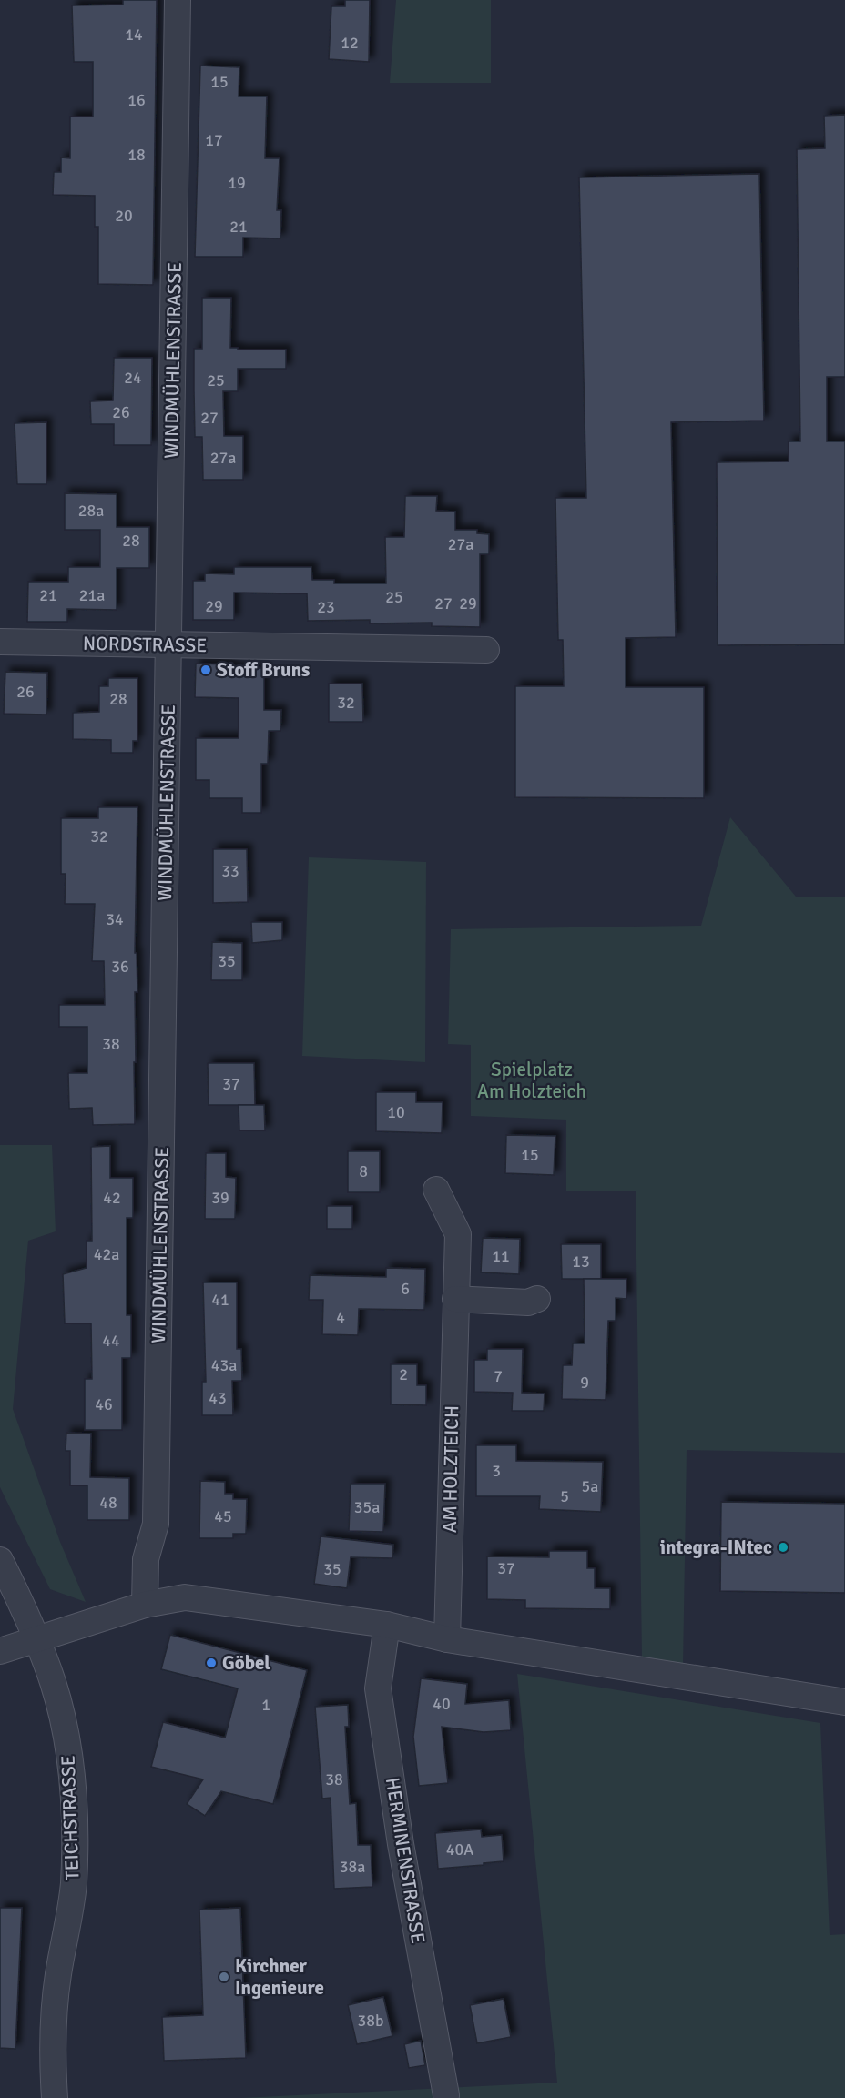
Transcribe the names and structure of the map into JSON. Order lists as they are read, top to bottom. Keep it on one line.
{"streets":{"street":["WINDMÜHLENSTRASSE","NORDSTRASSE","AM HOLZTEICH","TEICHSTRASSE","HERMINENSTRASSE"]},"crossings":[["WINDMÜHLENSTRASSE","NORDSTRASSE"]],"parks":["Spielplatz Am Holzteich"],"places":["Stoff Bruns","integra-INtec","Göbel","Kirchner Ingenieure"],"house_numbers":["14","12","15","16","17","18","19","20","21","24","25","26","27","27a","28a","28","27a","21","21a","25","27","29","29","23","26","28","32","32","33","34","35","36","38","37","10","15","8","42","39","42a","11","13","6","41","4","44","43a","2","7","9","43","46","3","5a","5","48","35a","45","37","35","40","1","38","40A","38a","38b"]}
